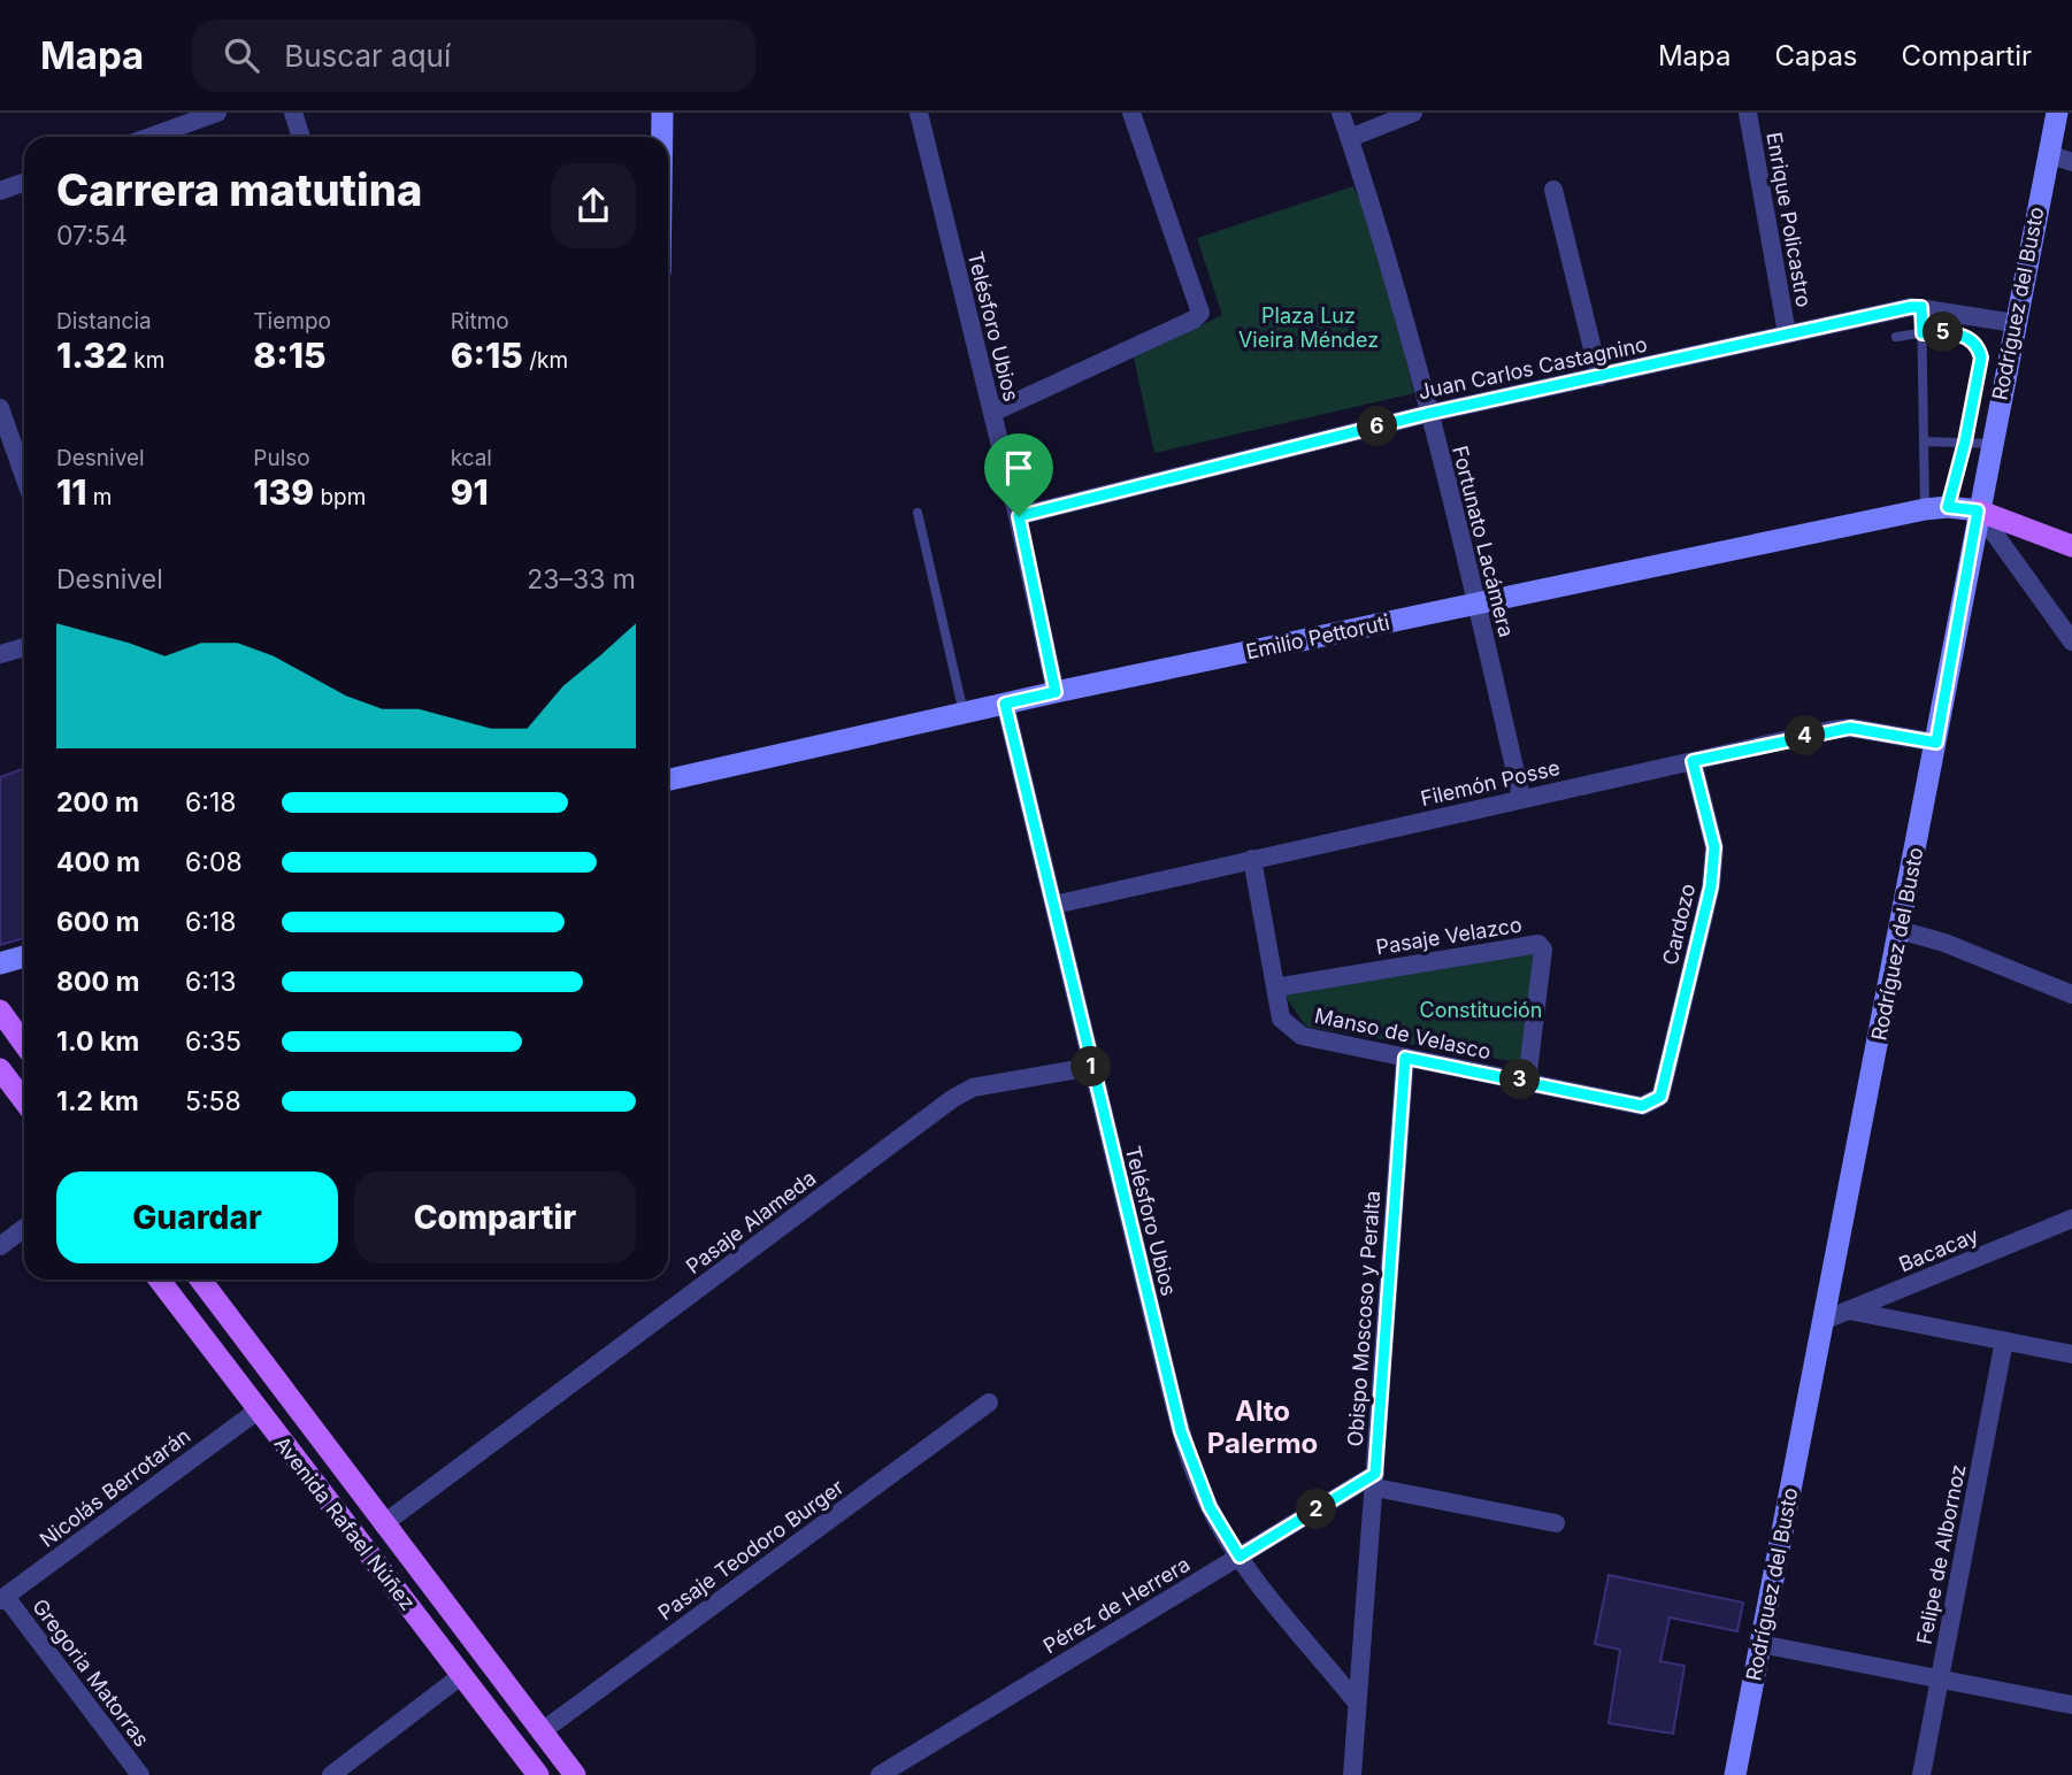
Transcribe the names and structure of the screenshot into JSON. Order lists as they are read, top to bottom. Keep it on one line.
{"streets":{"main road":["Rodríguez del Busto","Emilio Pettoruti","Avenida Rafael Núñez"],"street":["Enrique Policastro","Telésforo Ubios","Juan Carlos Castagnino","Fortunato Lacámera","Filemón Posse","Cardozo","Pasaje Velazco","Manso de Velasco","Pasaje Alameda","Bacacay","Obispo Moscoso y Peralta","Nicolás Berrotarán","Pasaje Teodoro Burger","Felipe de Albornoz","Pérez de Herrera","Gregoria Matorras"]},"crossings":[["Enrique Policastro","Juan Carlos Castagnino"],["Rodríguez del Busto","Juan Carlos Castagnino"],["Rodríguez del Busto","Emilio Pettoruti"],["Rodríguez del Busto","Filemón Posse"],["Rodríguez del Busto","Bacacay"],["Telésforo Ubios","Juan Carlos Castagnino"],["Telésforo Ubios","Emilio Pettoruti"],["Telésforo Ubios","Filemón Posse"],["Telésforo Ubios","Pasaje Alameda"],["Telésforo Ubios","Obispo Moscoso y Peralta"],["Telésforo Ubios","Pérez de Herrera"],["Juan Carlos Castagnino","Fortunato Lacámera"],["Fortunato Lacámera","Emilio Pettoruti"],["Fortunato Lacámera","Filemón Posse"],["Filemón Posse","Cardozo"],["Cardozo","Manso de Velasco"],["Pasaje Velazco","Manso de Velasco"],["Manso de Velasco","Obispo Moscoso y Peralta"],["Pasaje Alameda","Avenida Rafael Núñez"],["Obispo Moscoso y Peralta","Pérez de Herrera"],["Nicolás Berrotarán","Avenida Rafael Núñez"],["Nicolás Berrotarán","Gregoria Matorras"],["Avenida Rafael Núñez","Pasaje Teodoro Burger"]],"districts":["Alto Palermo"],"parks":["Plaza Luz Vieira Méndez","Constitución"],"page":{"header":"Mapa","search":"Buscar aquí","nav":["Mapa","Capas","Compartir"],"heading":["Carrera matutina","07:54"],"stats":[["Distancia","1.32 km"],["Tiempo","8:15"],["Ritmo","6:15 /km"],["Desnivel","11 m"],["Pulso","139 bpm"],["kcal","91"]],"pins":["5","6","4","1","3","2"],"chart":["Desnivel","23–33 m"],"list":[{"name":"200 m","note":"6:18"},{"name":"400 m","note":"6:08"},{"name":"600 m","note":"6:18"},{"name":"800 m","note":"6:13"},{"name":"1.0 km","note":"6:35"},{"name":"1.2 km","note":"5:58"}],"buttons":["Guardar","Compartir"]}}
